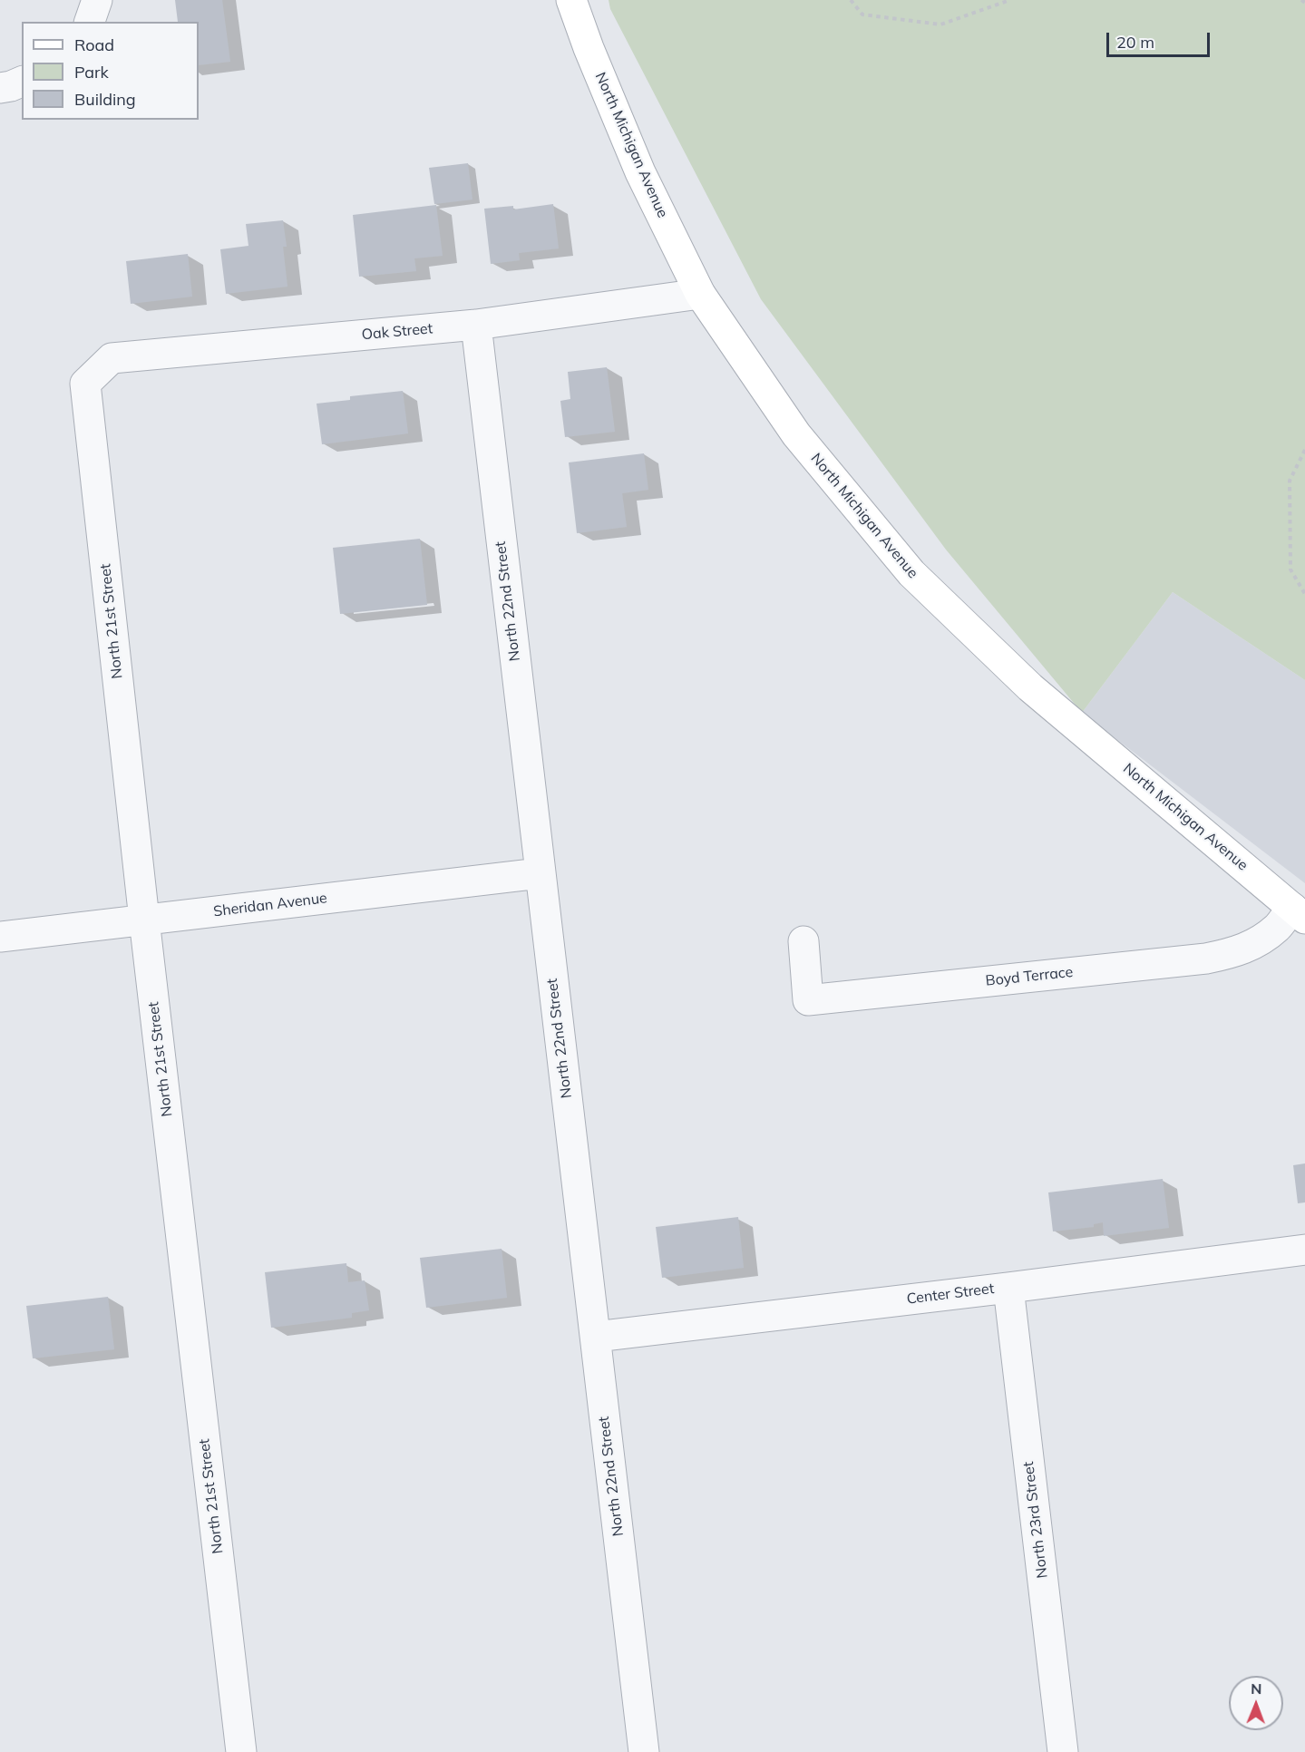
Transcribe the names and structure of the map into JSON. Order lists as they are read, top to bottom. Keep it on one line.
{"streets":{"street":["North Michigan Avenue","Oak Street","North 22nd Street","North 21st Street","Sheridan Avenue","Boyd Terrace","Center Street","North 23rd Street"]},"crossings":[["North Michigan Avenue","Oak Street"],["North Michigan Avenue","Boyd Terrace"],["Oak Street","North 22nd Street"],["Oak Street","North 21st Street"],["North 22nd Street","Sheridan Avenue"],["North 22nd Street","Center Street"],["North 21st Street","Sheridan Avenue"],["Center Street","North 23rd Street"]],"legend":["Road","Park","Building"],"scale_bar":"20 m","north":"top"}
